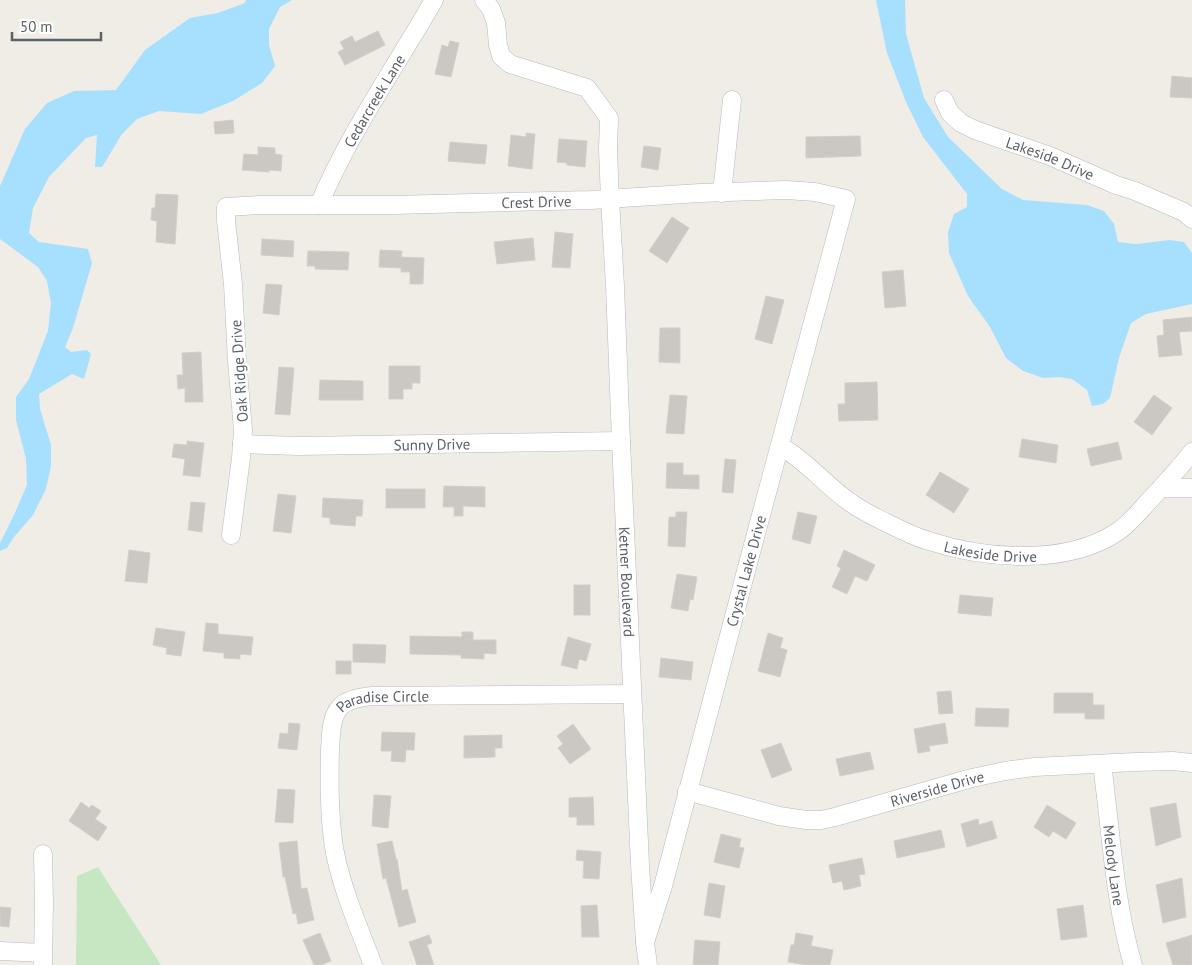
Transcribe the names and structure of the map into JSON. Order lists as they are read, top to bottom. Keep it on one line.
{"streets":{"street":["Cedarcreek Lane","Lakeside Drive","Crest Drive","Oak Ridge Drive","Sunny Drive","Crystal Lake Drive","Ketner Boulevard","Paradise Circle","Riverside Drive","Melody Lane"]},"crossings":[["Cedarcreek Lane","Crest Drive"],["Lakeside Drive","Crystal Lake Drive"],["Crest Drive","Oak Ridge Drive"],["Crest Drive","Crystal Lake Drive"],["Crest Drive","Ketner Boulevard"],["Oak Ridge Drive","Sunny Drive"],["Sunny Drive","Ketner Boulevard"],["Crystal Lake Drive","Ketner Boulevard"],["Crystal Lake Drive","Riverside Drive"],["Ketner Boulevard","Paradise Circle"],["Riverside Drive","Melody Lane"]],"scale_bar":"50 m"}
